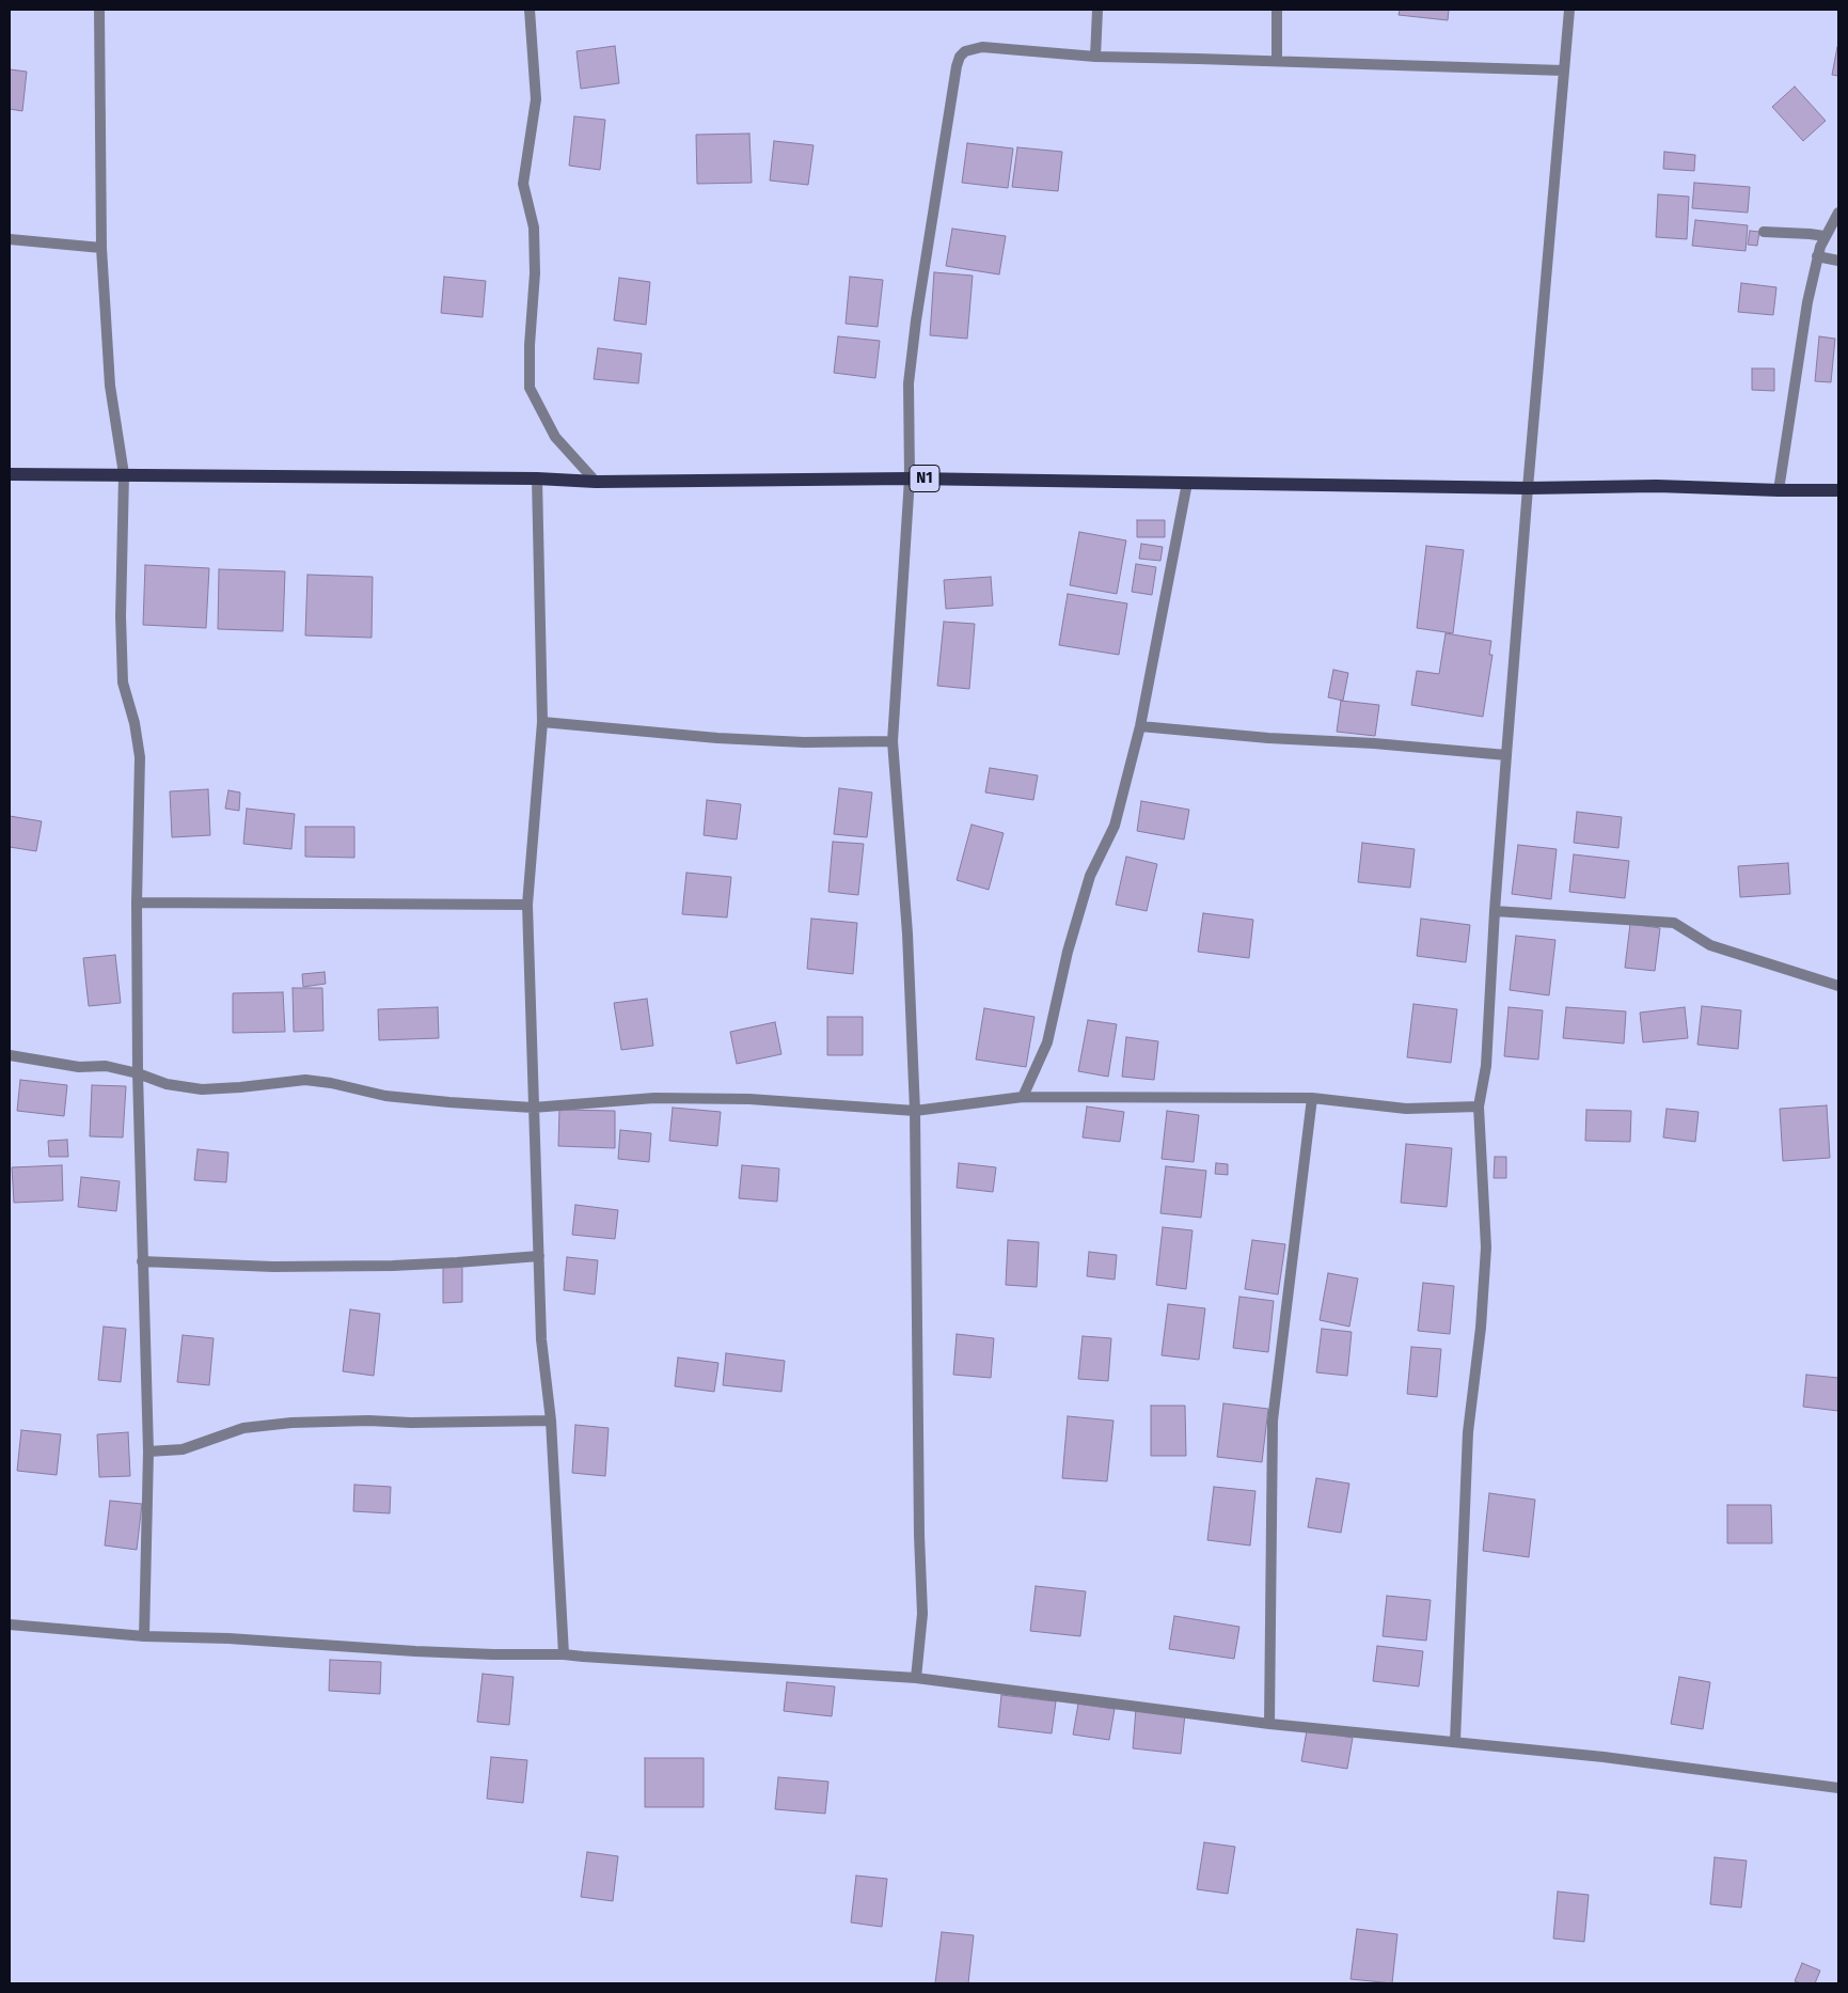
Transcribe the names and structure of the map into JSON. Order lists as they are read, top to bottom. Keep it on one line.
{"streets":{"main road":["N1"]}}
